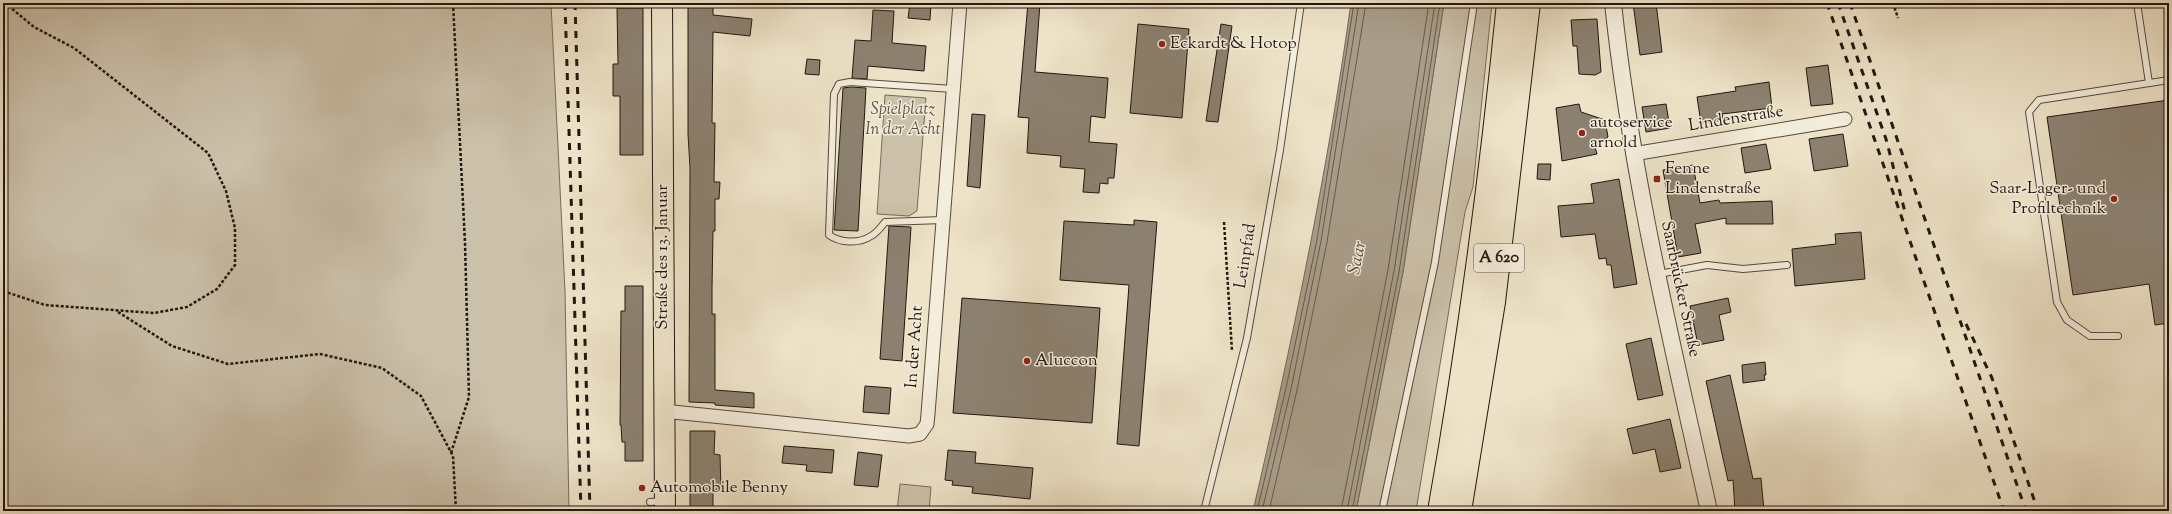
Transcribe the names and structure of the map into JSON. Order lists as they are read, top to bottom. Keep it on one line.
{"streets":{"highway":["A 620"],"main road":["Straße des 13. Januar"],"street":["Lindenstraße","Saarbrücker Straße","In der Acht"],"lane":["Leinpfad"]},"crossings":[["Lindenstraße","Saarbrücker Straße"],["Straße des 13. Januar","In der Acht"]],"water":["Saar"],"parks":["Spielplatz In der Acht"],"places":{"other":["Eckardt & Hotop","autoservice arnold","Saar-Lager- und Profiltechnik","Aluccon","Automobile Benny"],"transit":["Fenne Lindenstraße"]}}
